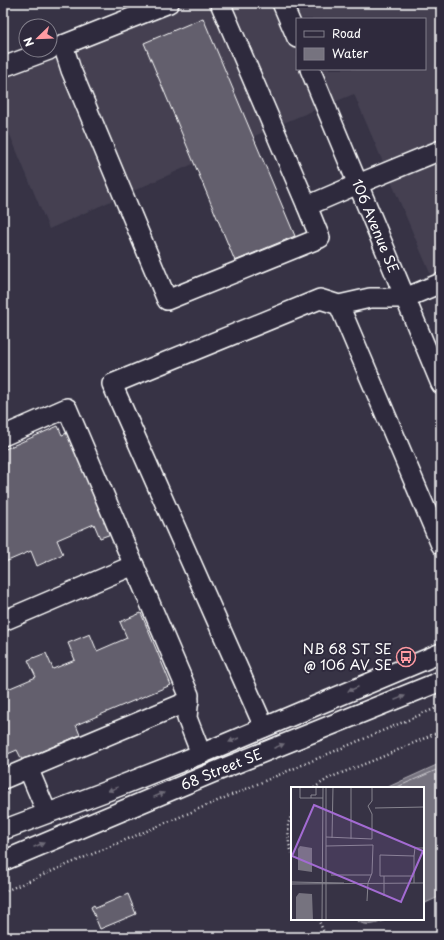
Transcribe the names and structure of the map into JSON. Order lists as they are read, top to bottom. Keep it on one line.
{"streets":{"street":["106 Avenue SE","68 Street SE"]},"places":{"bus stop":["NB 68 ST SE @ 106 AV SE"]},"legend":["Road","Water"],"north":"bottom left"}
